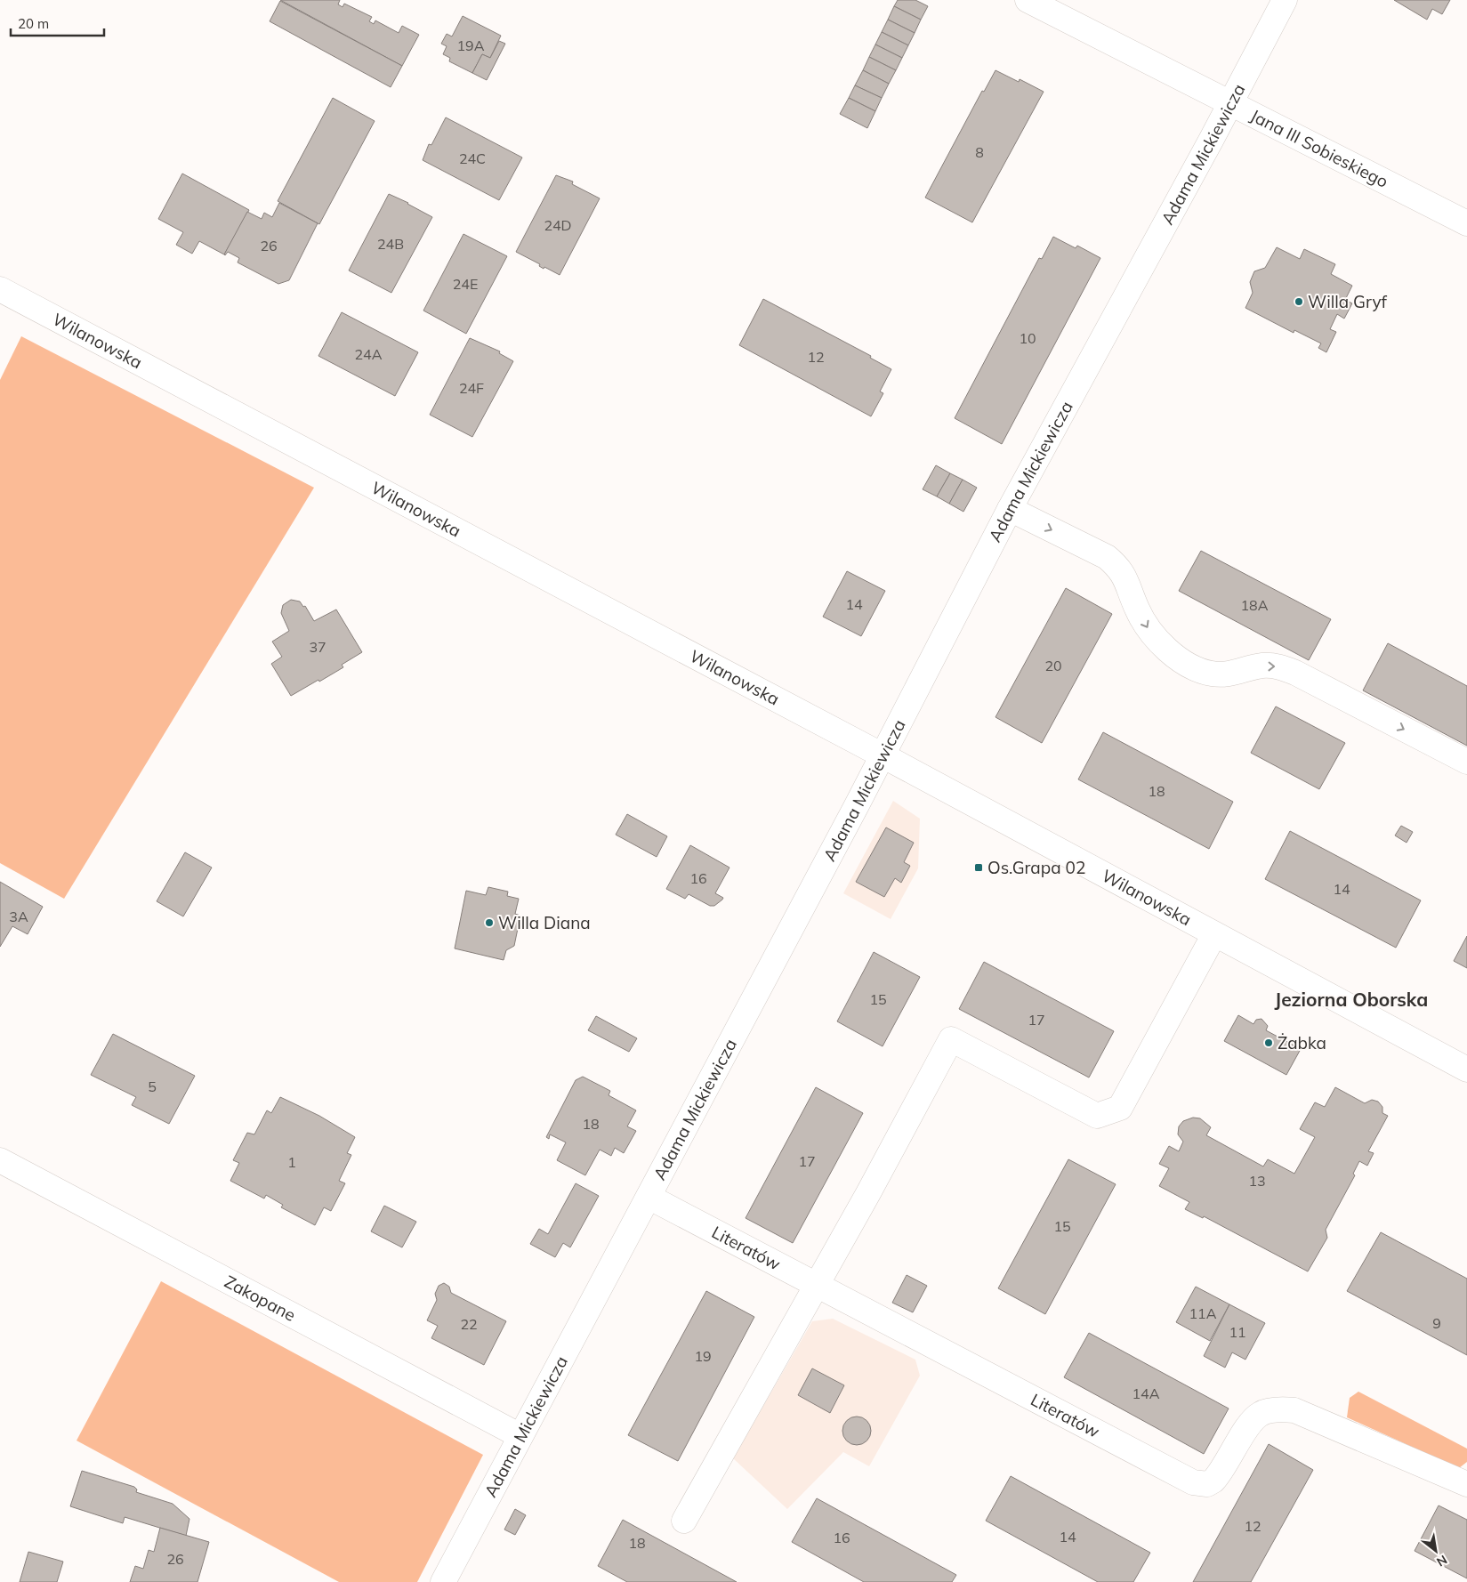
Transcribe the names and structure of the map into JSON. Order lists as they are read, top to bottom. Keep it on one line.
{"streets":{"street":["Jana III Sobieskiego","Adama Mickiewicza","Wilanowska","Literatów","Zakopane"]},"crossings":[["Jana III Sobieskiego","Adama Mickiewicza"],["Adama Mickiewicza","Wilanowska"],["Adama Mickiewicza","Literatów"],["Adama Mickiewicza","Zakopane"]],"districts":["Jeziorna Oborska"],"places":{"other":["Willa Gryf","Willa Diana","Żabka"],"transit":["Os.Grapa 02"]},"house_numbers":["19A","8","24C","24D","24B","26","24E","10","24A","12","24F","14","18A","37","20","18","16","14","3A","15","17","5","18","17","1","13","15","11A","9","22","11","19","14A","12","14","16","18","26"],"scale_bar":"20 m","north":"bottom right"}
